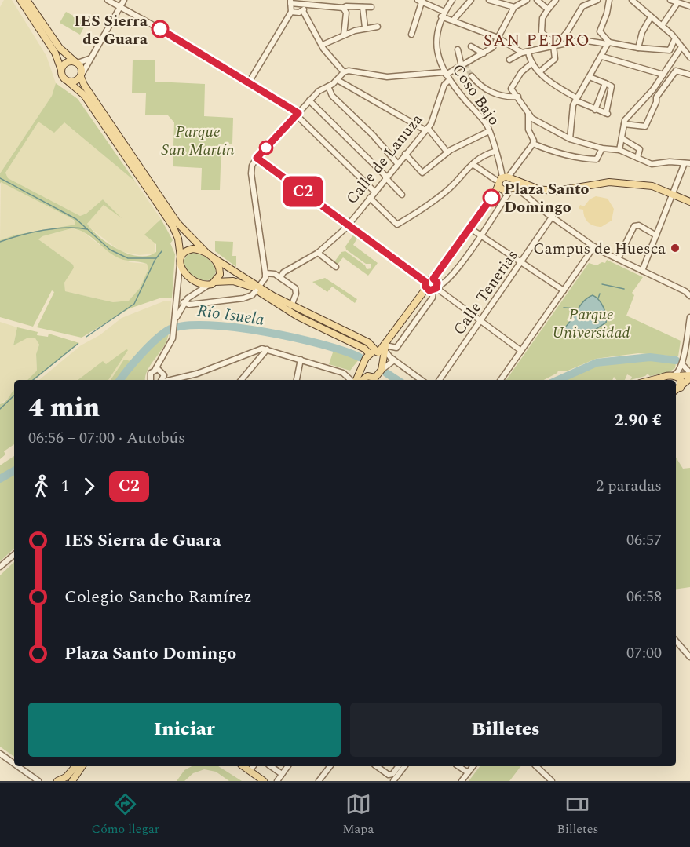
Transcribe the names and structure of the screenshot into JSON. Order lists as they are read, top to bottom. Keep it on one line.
{"streets":{"street":["Coso Bajo","Calle de Lanuza","Calle Tenerias"]},"crossings":[["Coso Bajo","Calle de Lanuza"]],"districts":["SAN PEDRO"],"water":["Río Isuela"],"parks":["Parque San Martín","Parque Universidad"],"places":["IES Sierra de Guara","Plaza Santo Domingo","Campus de Huesca"],"lines":["bus line C2"],"page":{"on_map":"C2","heading":["4 min","06:56 – 07:00 · Autobús","2.90 €"],"legs":["1","C2","2 paradas"],"list":[{"name":"IES Sierra de Guara","value":"06:57"},{"name":"Colegio Sancho Ramírez","value":"06:58"},{"name":"Plaza Santo Domingo","value":"07:00"}],"buttons":["Iniciar","Billetes"],"tabs":["Cómo llegar","Mapa","Billetes"]}}
